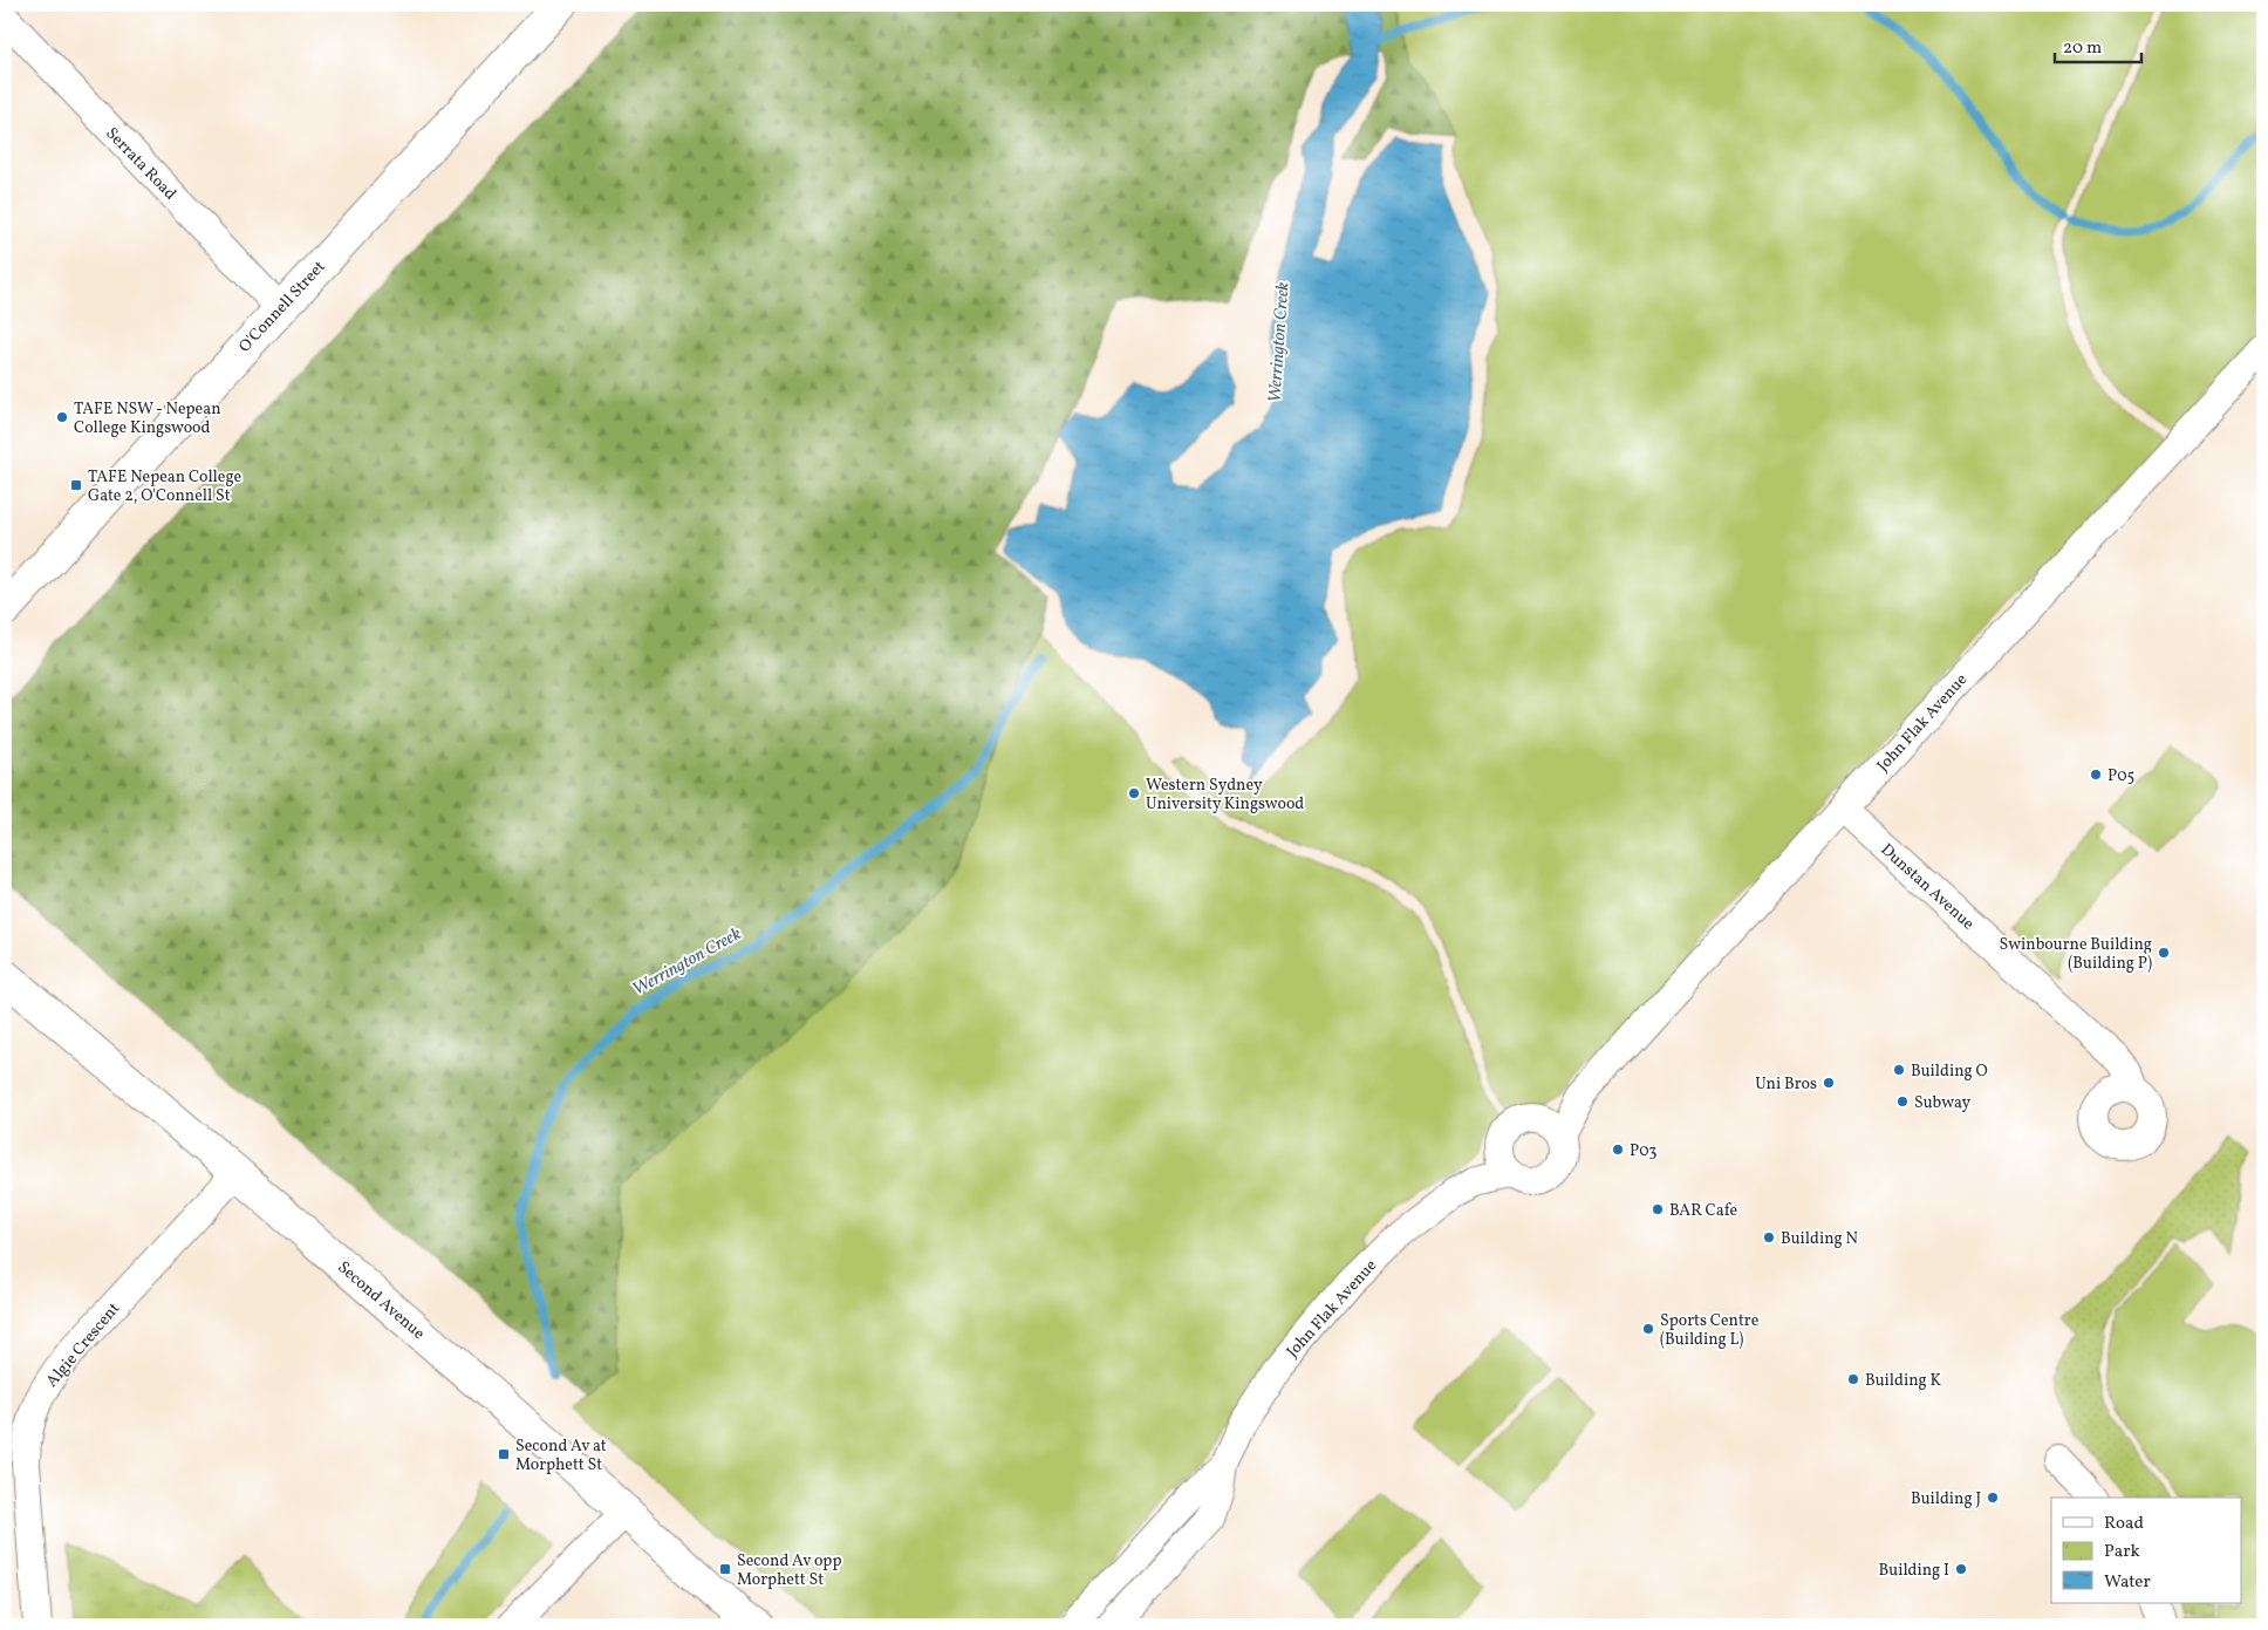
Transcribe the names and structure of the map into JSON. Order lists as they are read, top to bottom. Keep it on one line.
{"streets":{"street":["Serrata Road","O'Connell Street","John Flak Avenue","Dunstan Avenue","Second Avenue","Algie Crescent"]},"crossings":[["Serrata Road","O'Connell Street"],["John Flak Avenue","Dunstan Avenue"],["Second Avenue","Algie Crescent"]],"water":["Werrington Creek"],"places":{"other":["TAFE NSW - Nepean College Kingswood","P05","Western Sydney University Kingswood","Swinbourne Building (Building P)","Building O","Uni Bros","Subway","P03","BAR Cafe","Building N","Sports Centre (Building L)","Building K","Building J","Building I"],"transit":["TAFE Nepean College Gate 2, O'Connell St","Second Av at Morphett St","Second Av opp Morphett St"]},"legend":["Road","Park","Water"],"scale_bar":"20 m"}
